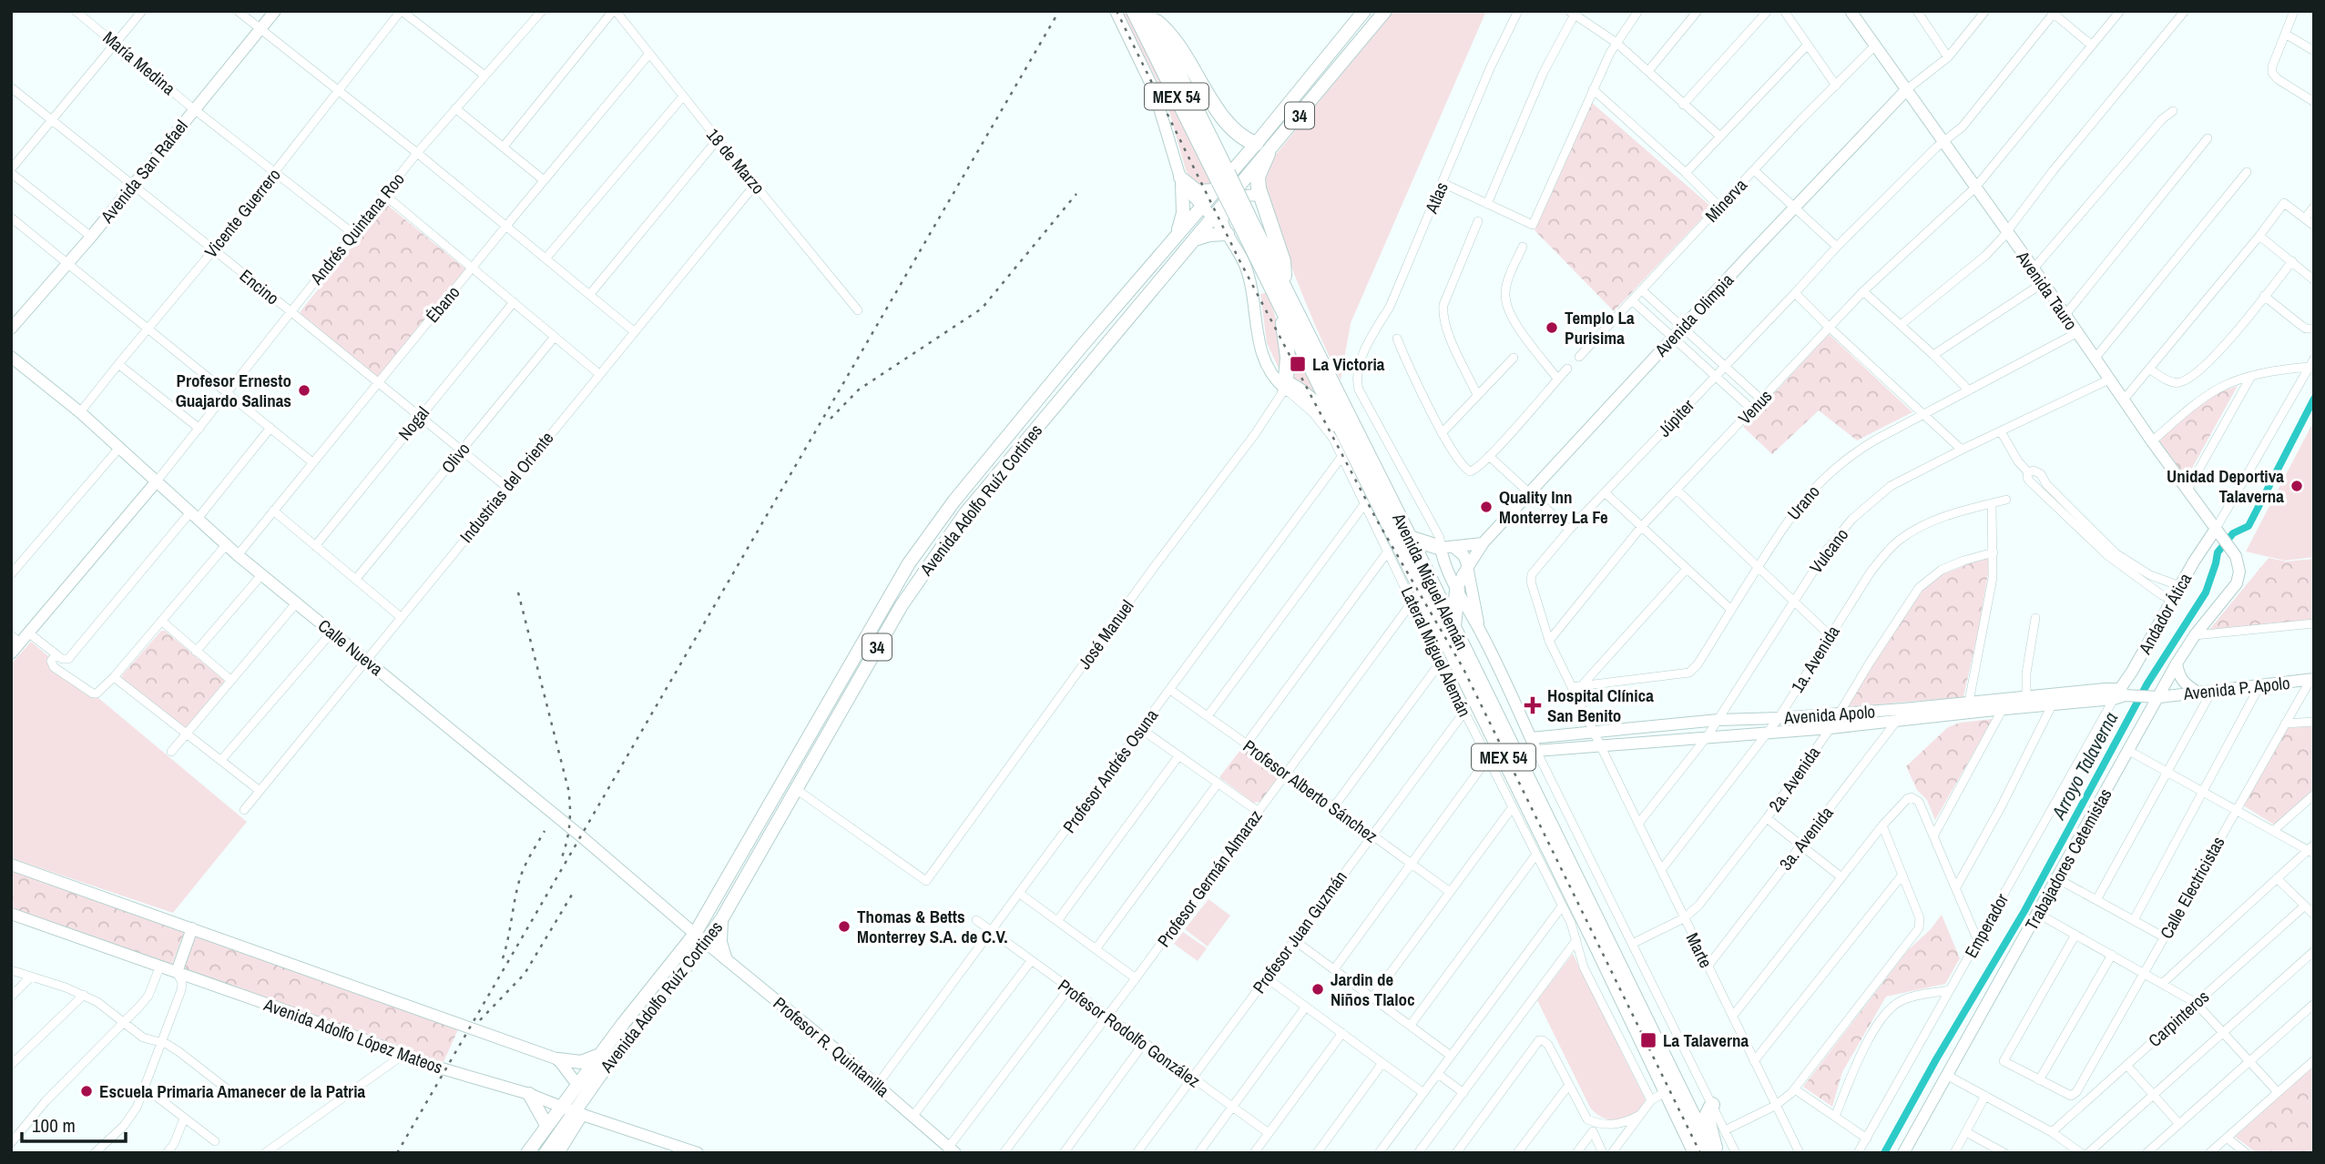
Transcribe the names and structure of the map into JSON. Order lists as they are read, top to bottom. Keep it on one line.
{"streets":{"highway":["MEX 54","Avenida Miguel Alemán"],"main road":["34","Avenida Adolfo Ruíz Cortines"],"street":["María Medina","18 de Marzo","Avenida San Rafael","Atlas","Minerva","Vicente Guerrero","Andrés Quintana Roo","Encino","Avenida Tauro","Ébano","Avenida Olimpia","Venus","Júpiter","Nogal","Olivo","Industrias del Oriente","Urano","Vulcano","Andador Ática","José Manuel","Calle Nueva","Lateral Miguel Alemán","1a. Avenida","Avenida P. Apolo","Avenida Apolo","Profesor Andrés Osuna","2a. Avenida","Profesor Alberto Sánchez","3a. Avenida","Trabajadores Cetemistas","Profesor Germán Almaraz","Calle Electricistas","Emperador","Profesor Juan Guzmán","Marte","Carpinteros","Profesor Rodolfo González","Avenida Adolfo López Mateos","Profesor R. Quintanilla"]},"crossings":[["María Medina","Avenida San Rafael"],["María Medina","Vicente Guerrero"],["María Medina","Andrés Quintana Roo"],["18 de Marzo","Ébano"],["18 de Marzo","Industrias del Oriente"],["Avenida San Rafael","Encino"],["Atlas","Avenida Miguel Alemán"],["Minerva","Avenida Tauro"],["Vicente Guerrero","Encino"],["Vicente Guerrero","Calle Nueva"],["Andrés Quintana Roo","Encino"],["Andrés Quintana Roo","Calle Nueva"],["Encino","Ébano"],["Encino","Nogal"],["Encino","Olivo"],["Encino","Industrias del Oriente"],["Avenida Tauro","Avenida Olimpia"],["Avenida Tauro","Venus"],["Avenida Tauro","Júpiter"],["Avenida Tauro","Urano"],["Avenida Tauro","Vulcano"],["Avenida Tauro","Andador Ática"],["Avenida Tauro","Trabajadores Cetemistas"],["Ébano","Calle Nueva"],["Avenida Olimpia","Avenida Miguel Alemán"],["Venus","Júpiter"],["Júpiter","Urano"],["Júpiter","Avenida Apolo"],["Júpiter","Marte"],["Industrias del Oriente","Calle Nueva"],["Avenida Adolfo Ruíz Cortines","Avenida Miguel Alemán"],["Avenida Adolfo Ruíz Cortines","José Manuel"],["Avenida Adolfo Ruíz Cortines","Calle Nueva"],["Avenida Adolfo Ruíz Cortines","Avenida Adolfo López Mateos"],["Avenida Adolfo Ruíz Cortines","Profesor R. Quintanilla"],["Vulcano","Avenida Apolo"],["Vulcano","Marte"],["Avenida Miguel Alemán","Avenida Apolo"],["Avenida Miguel Alemán","2a. Avenida"],["Andador Ática","Avenida Apolo"],["Andador Ática","Emperador"],["José Manuel","Lateral Miguel Alemán"],["Calle Nueva","Profesor R. Quintanilla"],["Lateral Miguel Alemán","Profesor Andrés Osuna"],["Lateral Miguel Alemán","Profesor Germán Almaraz"],["Lateral Miguel Alemán","Profesor Juan Guzmán"],["1a. Avenida","Avenida Apolo"],["1a. Avenida","Marte"],["Avenida P. Apolo","Avenida Apolo"],["Avenida P. Apolo","Trabajadores Cetemistas"],["Avenida P. Apolo","Calle Electricistas"],["Avenida Apolo","2a. Avenida"],["Avenida Apolo","3a. Avenida"],["Avenida Apolo","Trabajadores Cetemistas"],["Avenida Apolo","Emperador"],["Avenida Apolo","Marte"],["Profesor Andrés Osuna","Profesor Alberto Sánchez"],["Profesor Andrés Osuna","Profesor Rodolfo González"],["Profesor Andrés Osuna","Profesor R. Quintanilla"],["2a. Avenida","Marte"],["Profesor Alberto Sánchez","Profesor Germán Almaraz"],["Profesor Alberto Sánchez","Profesor Juan Guzmán"],["3a. Avenida","Marte"],["Profesor Germán Almaraz","Profesor Rodolfo González"],["Profesor Juan Guzmán","Profesor Rodolfo González"]],"water":["Arroyo Talaverna"],"places":{"other":["Templo La Purisima","Profesor Ernesto Guajardo Salinas","Unidad Deportiva Talaverna","Quality Inn Monterrey La Fe","Thomas & Betts Monterrey S.A. de C.V.","Jardin de Niños Tlaloc","Escuela Primaria Amanecer de la Patria"],"transit":["La Victoria","La Talaverna"],"health":["Hospital Clínica San Benito"]},"scale_bar":"100 m"}
